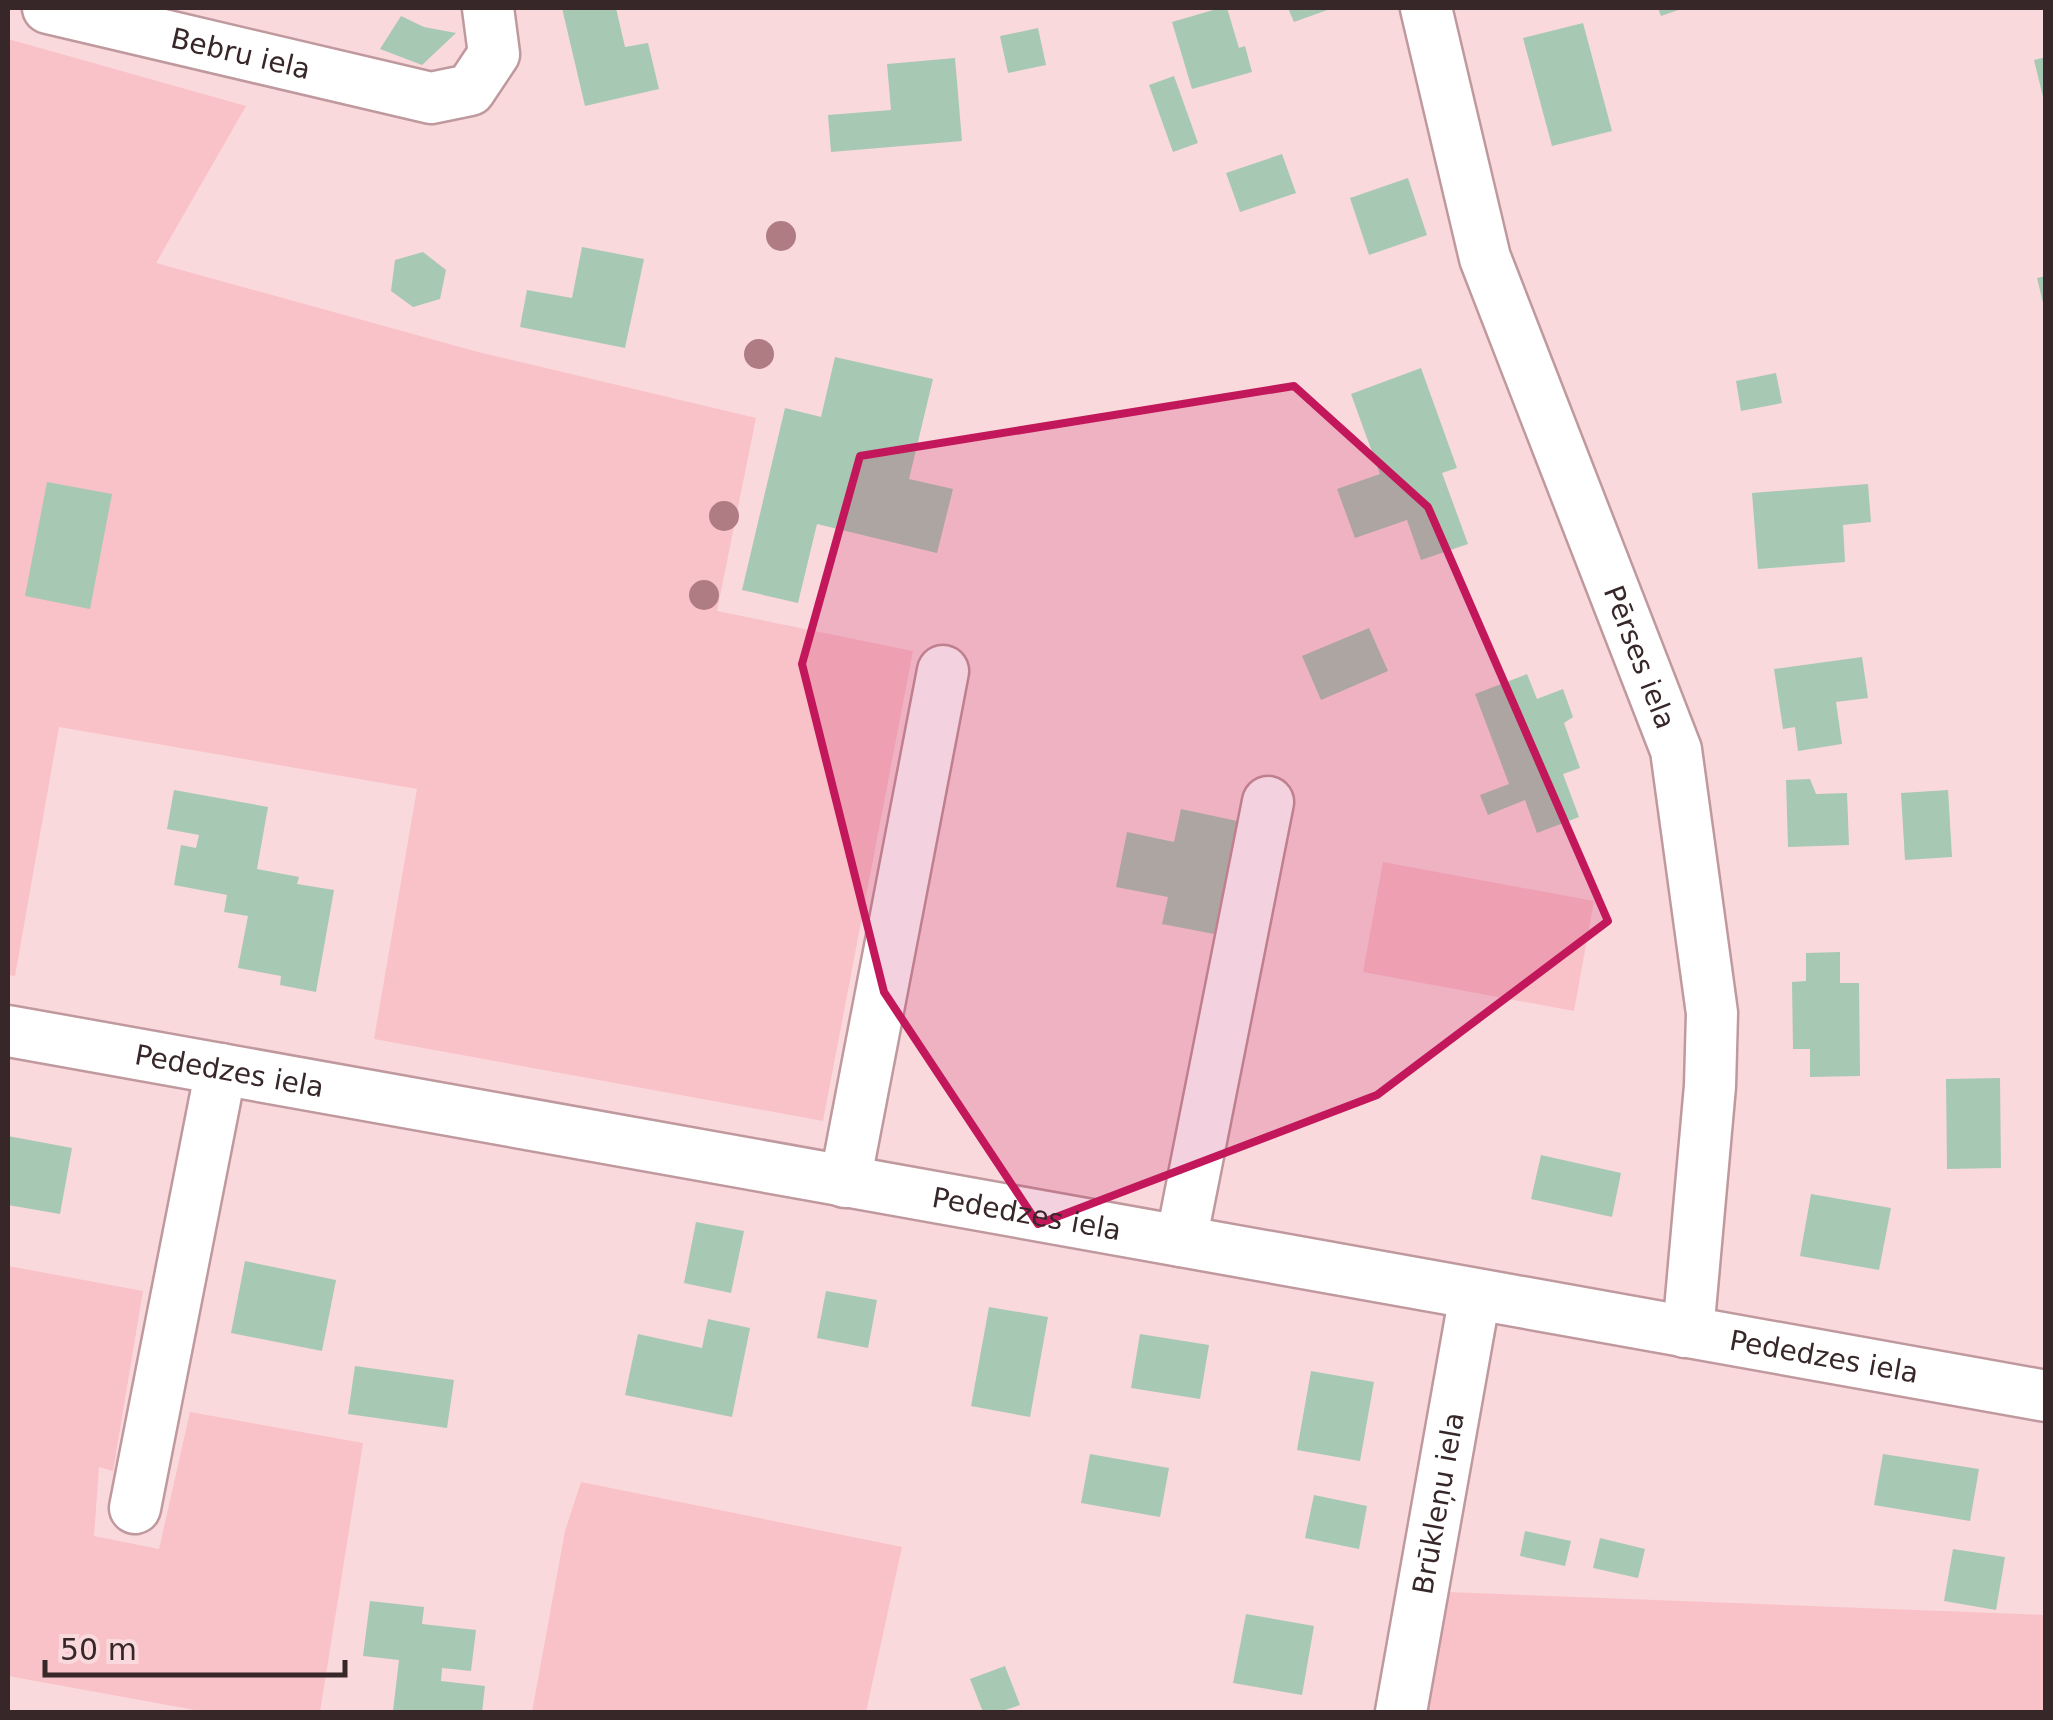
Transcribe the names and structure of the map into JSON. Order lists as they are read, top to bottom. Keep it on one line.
{"streets":{"street":["Bebru iela","Pērses iela","Pededzes iela","Brūkleņu iela"]},"crossings":[["Pērses iela","Pededzes iela"],["Pededzes iela","Brūkleņu iela"]],"scale_bar":"50 m"}
